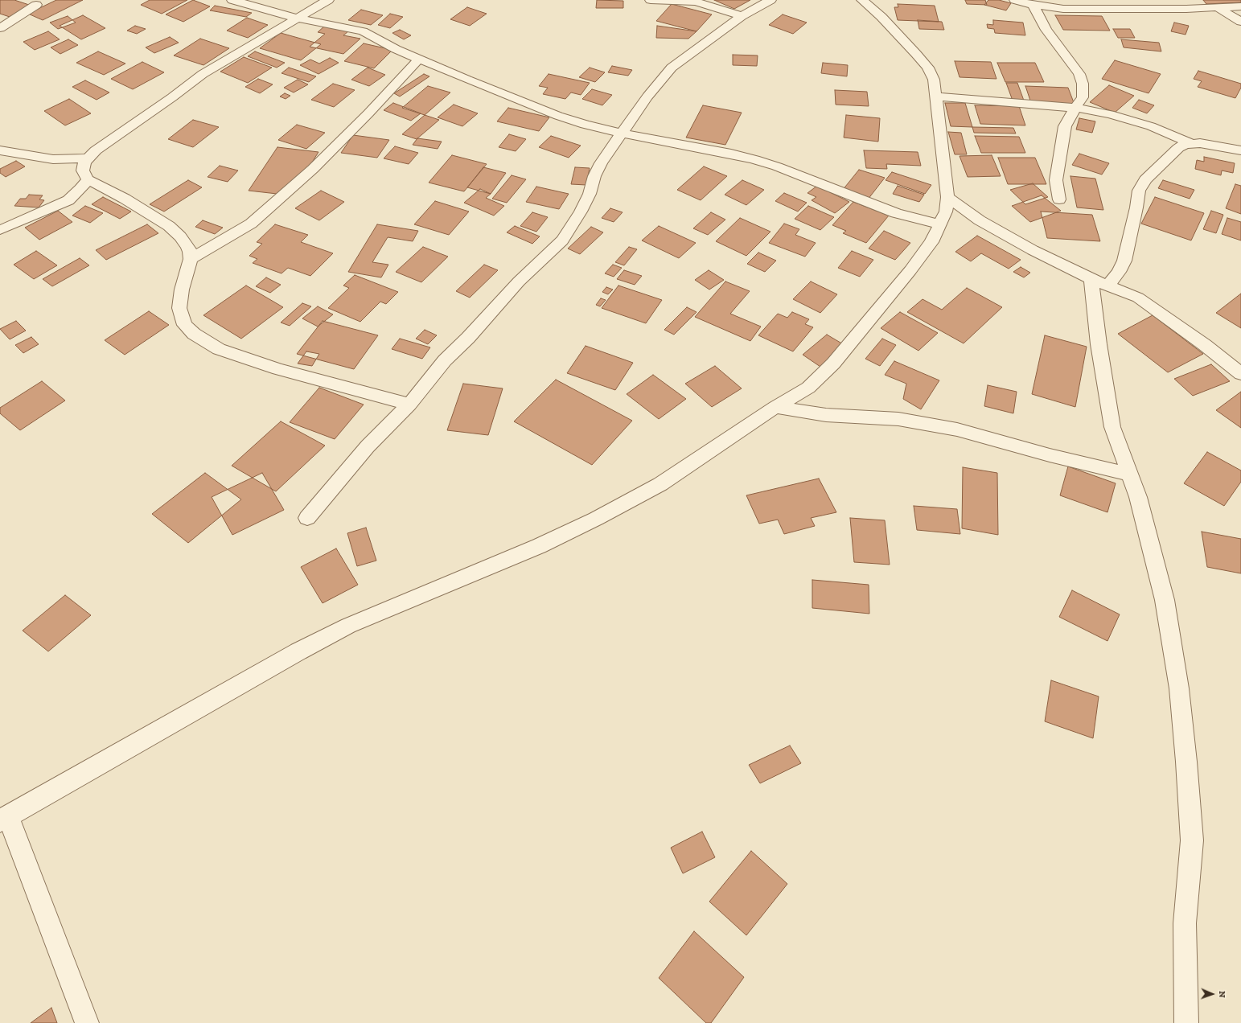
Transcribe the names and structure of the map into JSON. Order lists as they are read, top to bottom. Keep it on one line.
{"north":"right"}
